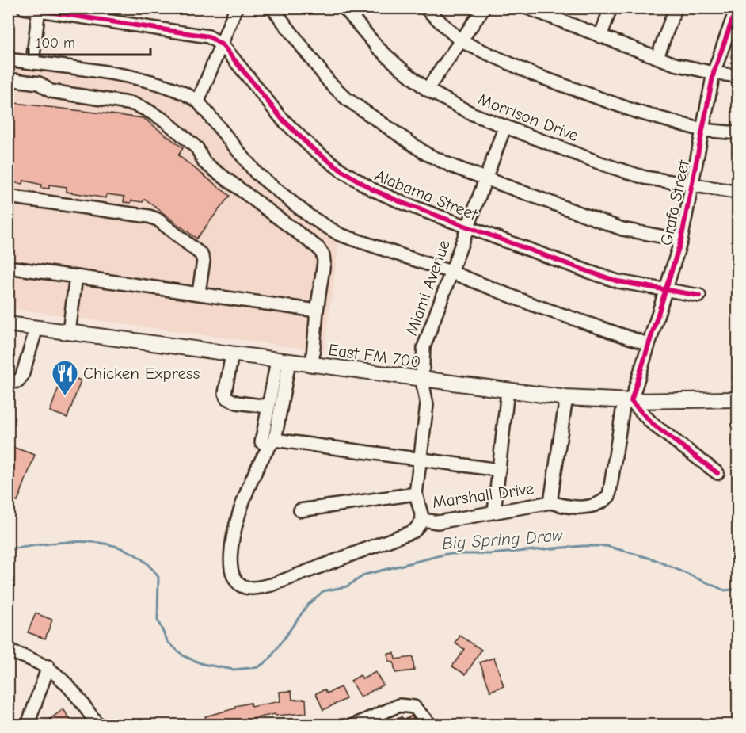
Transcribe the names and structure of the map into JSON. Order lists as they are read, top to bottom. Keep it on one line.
{"streets":{"main road":["East FM 700"],"street":["Morrison Drive","Alabama Street","Grafa Street","Miami Avenue","Marshall Drive"]},"crossings":[["Morrison Drive","Grafa Street"],["Morrison Drive","Miami Avenue"],["Alabama Street","Grafa Street"],["Alabama Street","Miami Avenue"],["Grafa Street","East FM 700"],["Grafa Street","Marshall Drive"],["Miami Avenue","East FM 700"],["Miami Avenue","Marshall Drive"],["East FM 700","Marshall Drive"]],"water":["Big Spring Draw"],"places":{"restaurant":["Chicken Express"]},"scale_bar":"100 m"}
